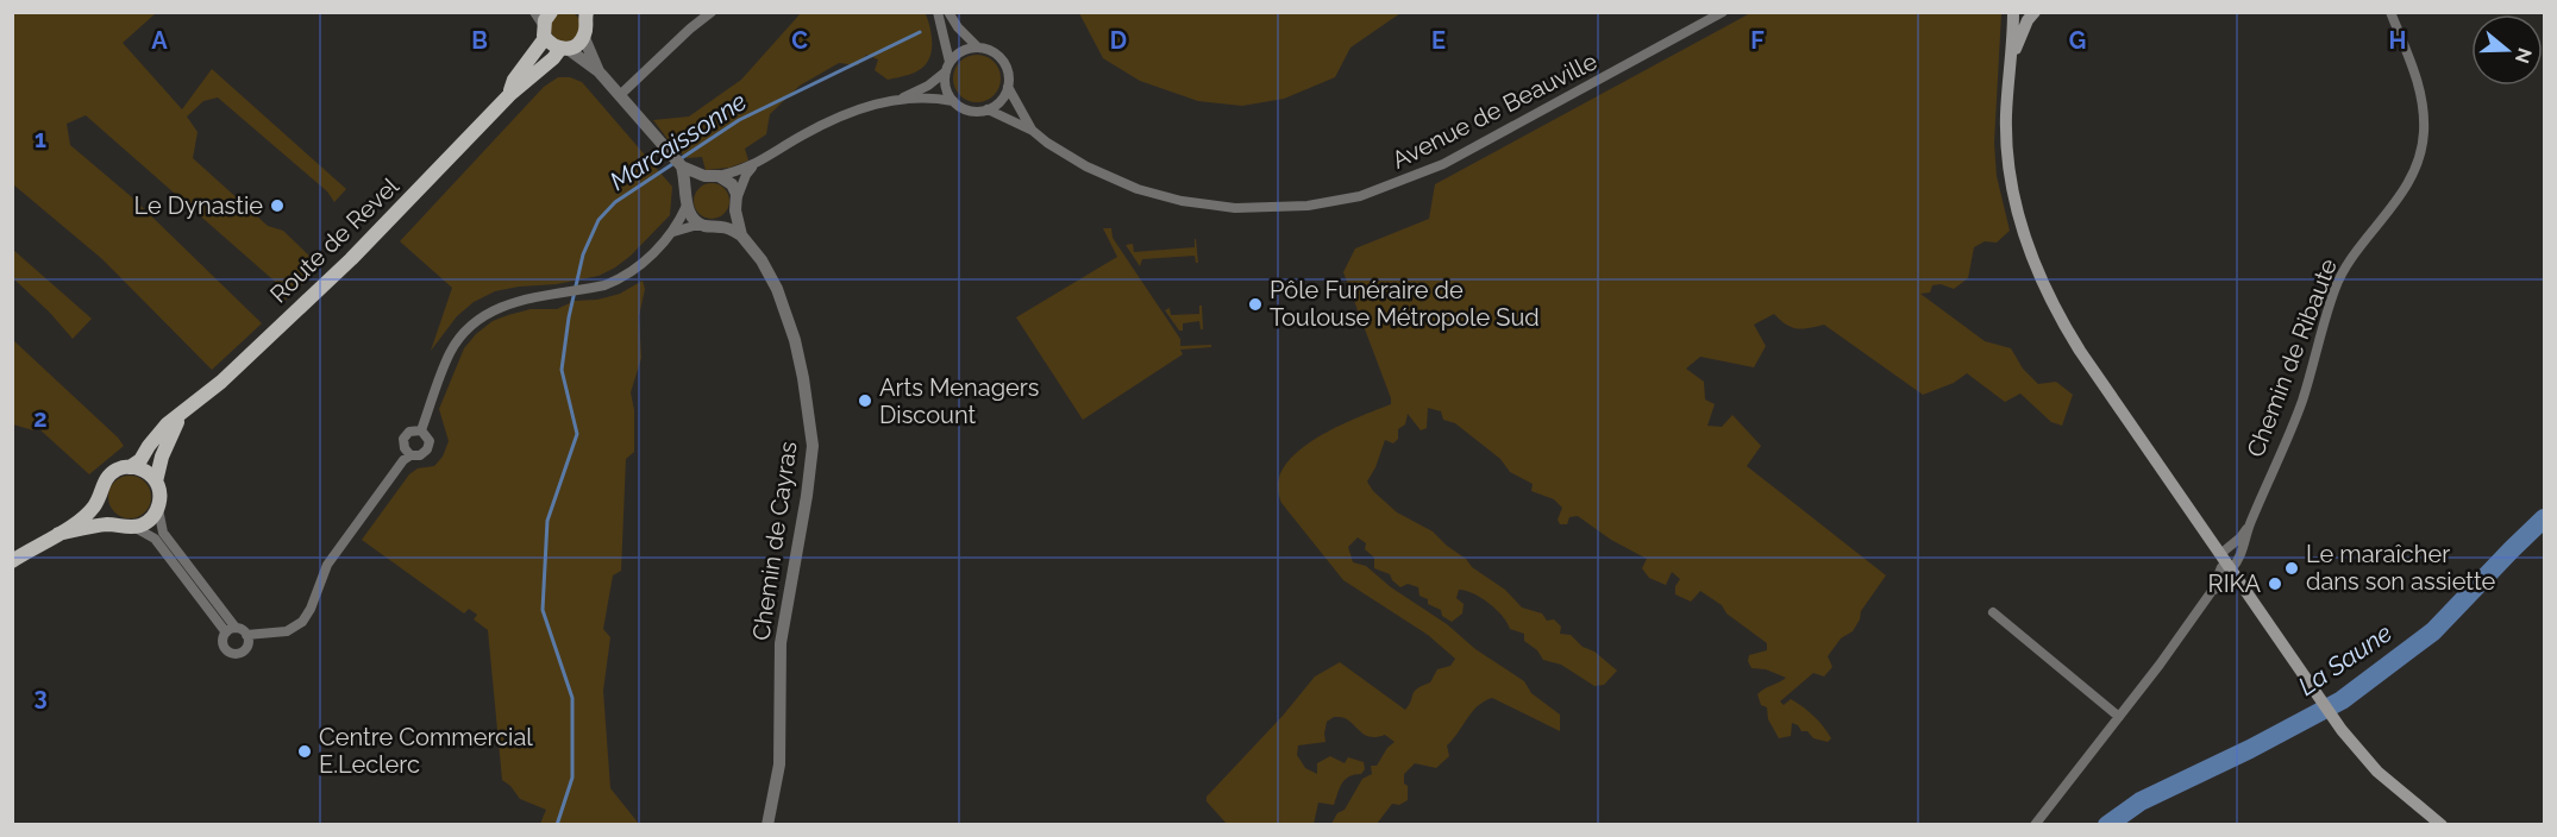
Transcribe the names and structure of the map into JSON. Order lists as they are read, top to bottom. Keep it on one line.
{"streets":{"main road":["Route de Revel"],"street":["Avenue de Beauville","Chemin de Ribaute","Chemin de Cayras"]},"water":["Marcaissonne","La Saune"],"places":["Le Dynastie","Pôle Funéraire de Toulouse Métropole Sud","Arts Menagers Discount","Le maraîcher dans son assiette","RIKA","Centre Commercial E.Leclerc"],"north":"right","grid":{"columns":["A","B","C","D","E","F","G","H"],"rows":["1","2","3"]}}
